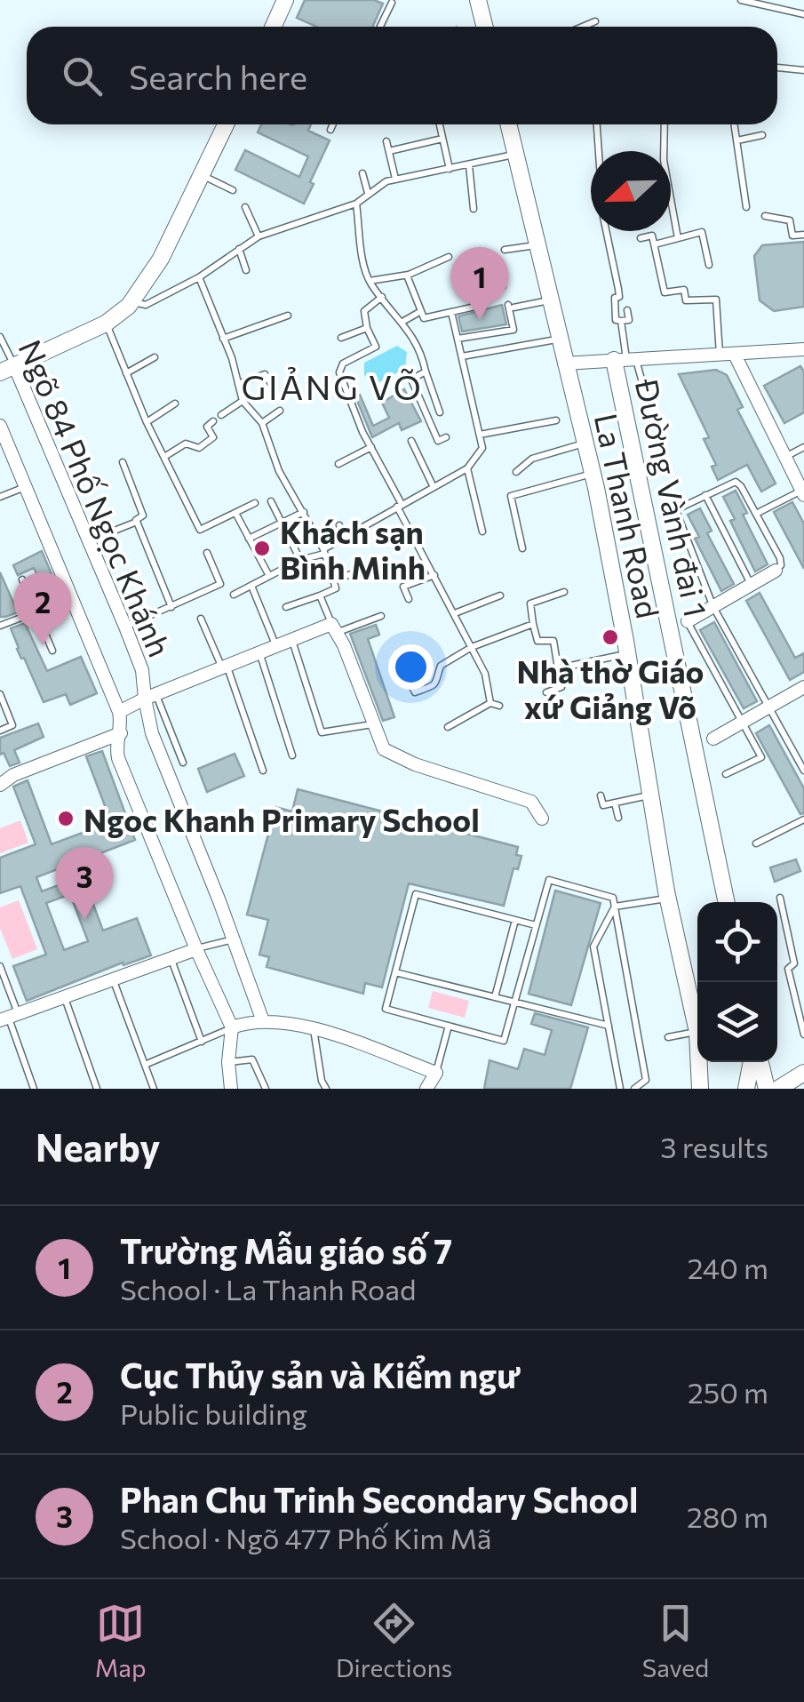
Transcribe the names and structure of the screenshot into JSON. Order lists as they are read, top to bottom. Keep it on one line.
{"streets":{"street":["Ngõ 84 Phố Ngọc Khánh","Đường Vành đai 1","La Thanh Road"]},"districts":["GIẢNG VÕ"],"places":["Khách sạn Bình Minh","Nhà thờ Giáo xứ Giảng Võ","Ngoc Khanh Primary School"],"north":"left","page":{"search":"Search here","pins":["1","2","3"],"heading":["Nearby","3 results"],"list":[{"mark":"1","name":"Trường Mẫu giáo số 7","note":"School · La Thanh Road","value":"240 m"},{"mark":"2","name":"Cục Thủy sản và Kiểm ngư","note":"Public building","value":"250 m"},{"mark":"3","name":"Phan Chu Trinh Secondary School","note":"School · Ngõ 477 Phố Kim Mã","value":"280 m"}],"nav":["Map","Directions","Saved"]}}
